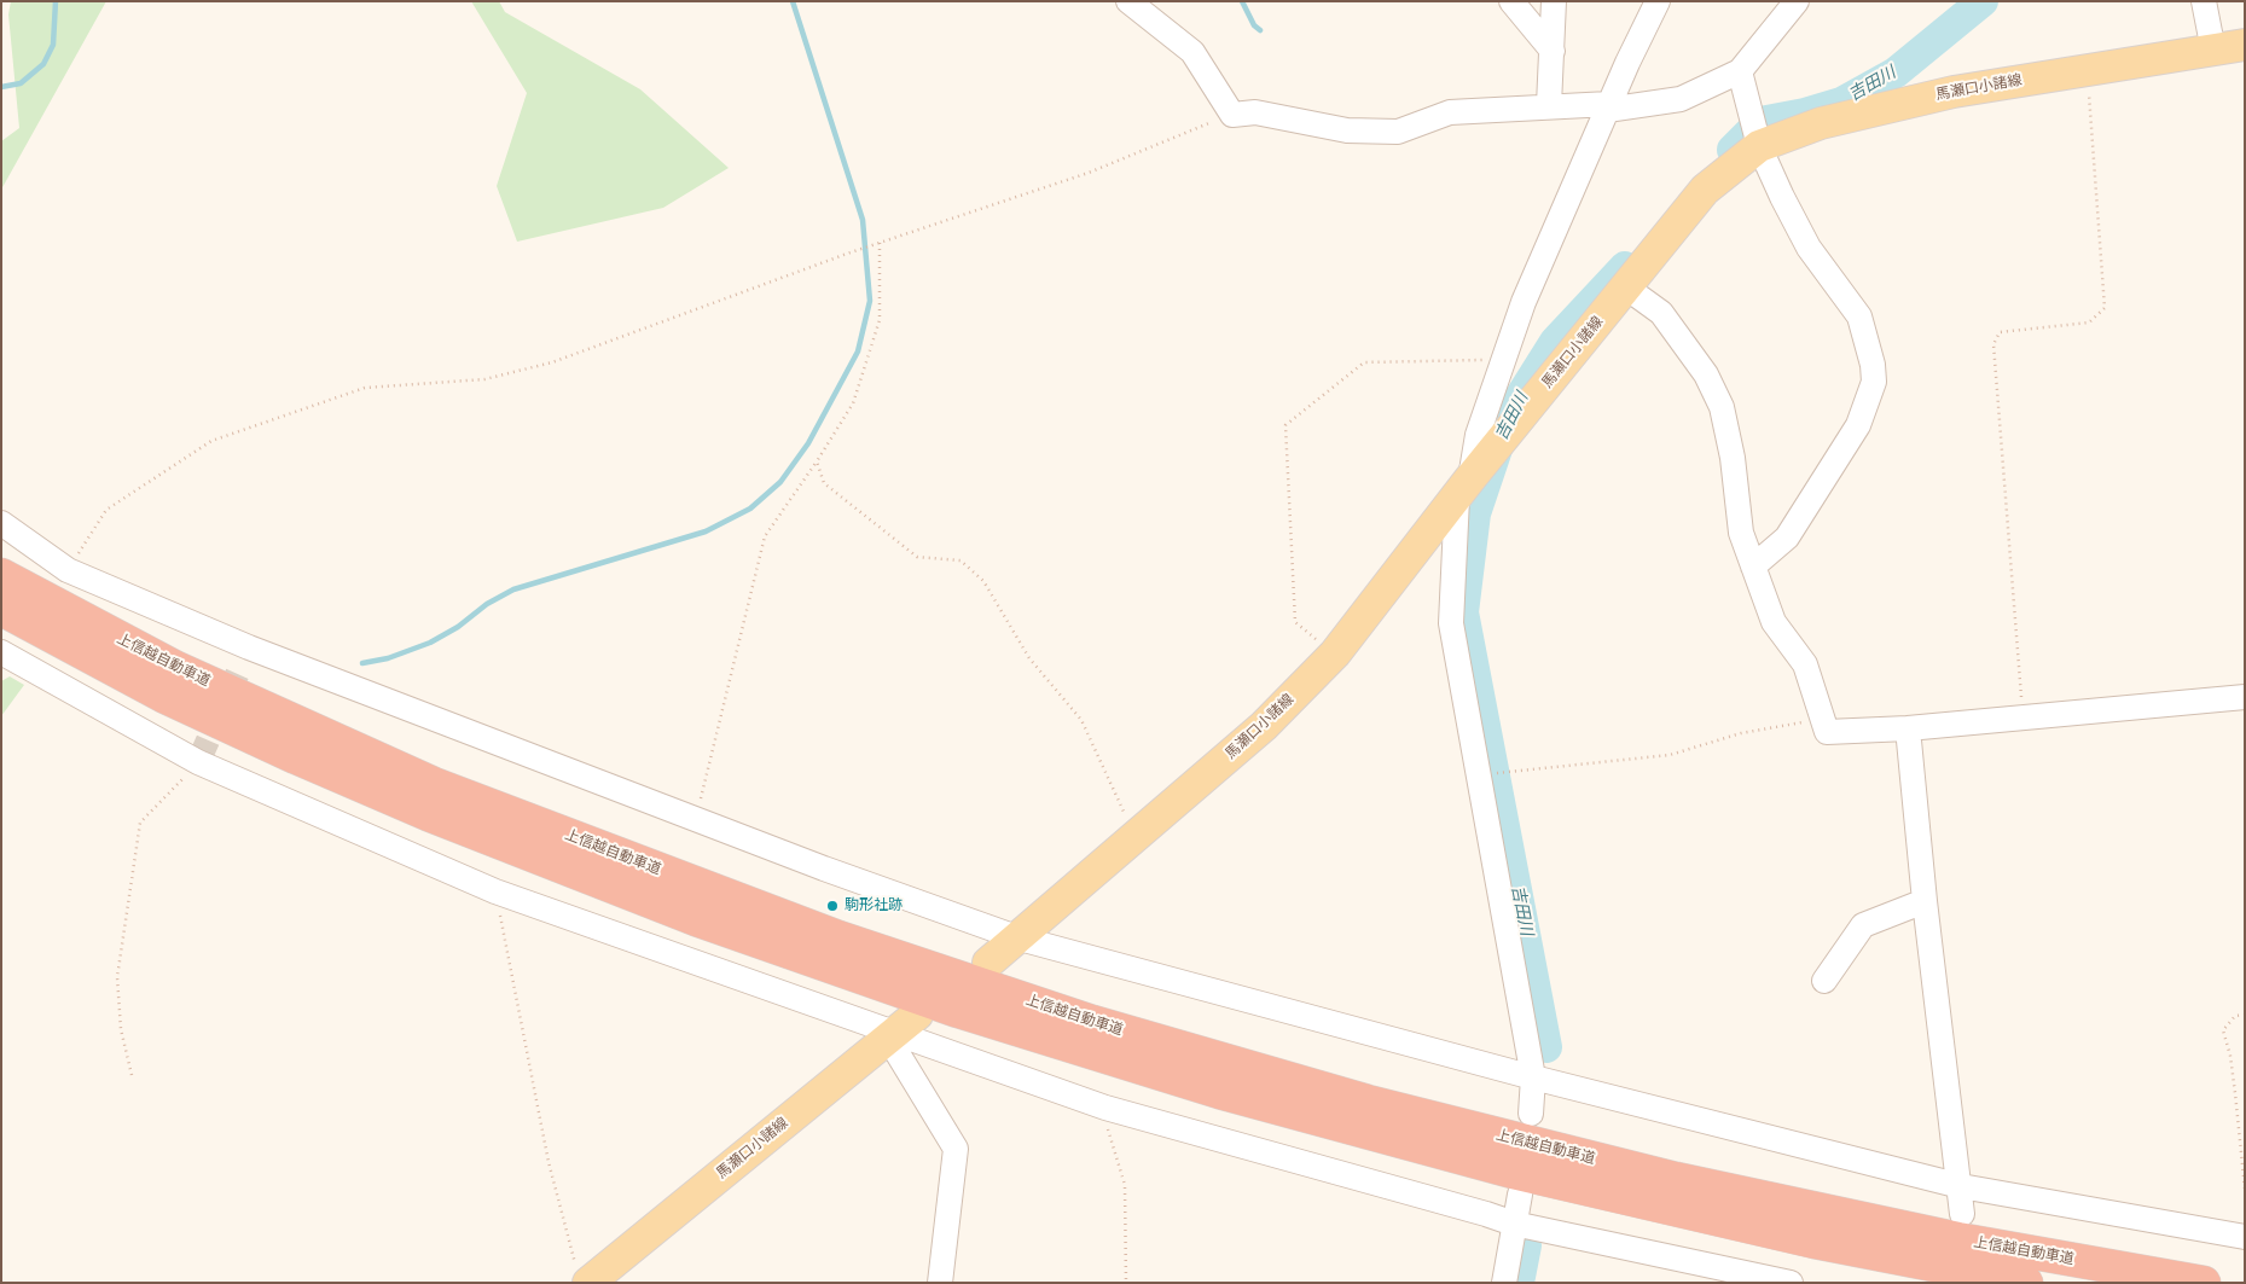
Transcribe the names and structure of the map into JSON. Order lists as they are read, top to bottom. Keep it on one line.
{"streets":{"highway":["上信越自動車道"],"main road":["馬瀬口小諸線"]},"water":["吉田川"],"places":["駒形社跡"]}
